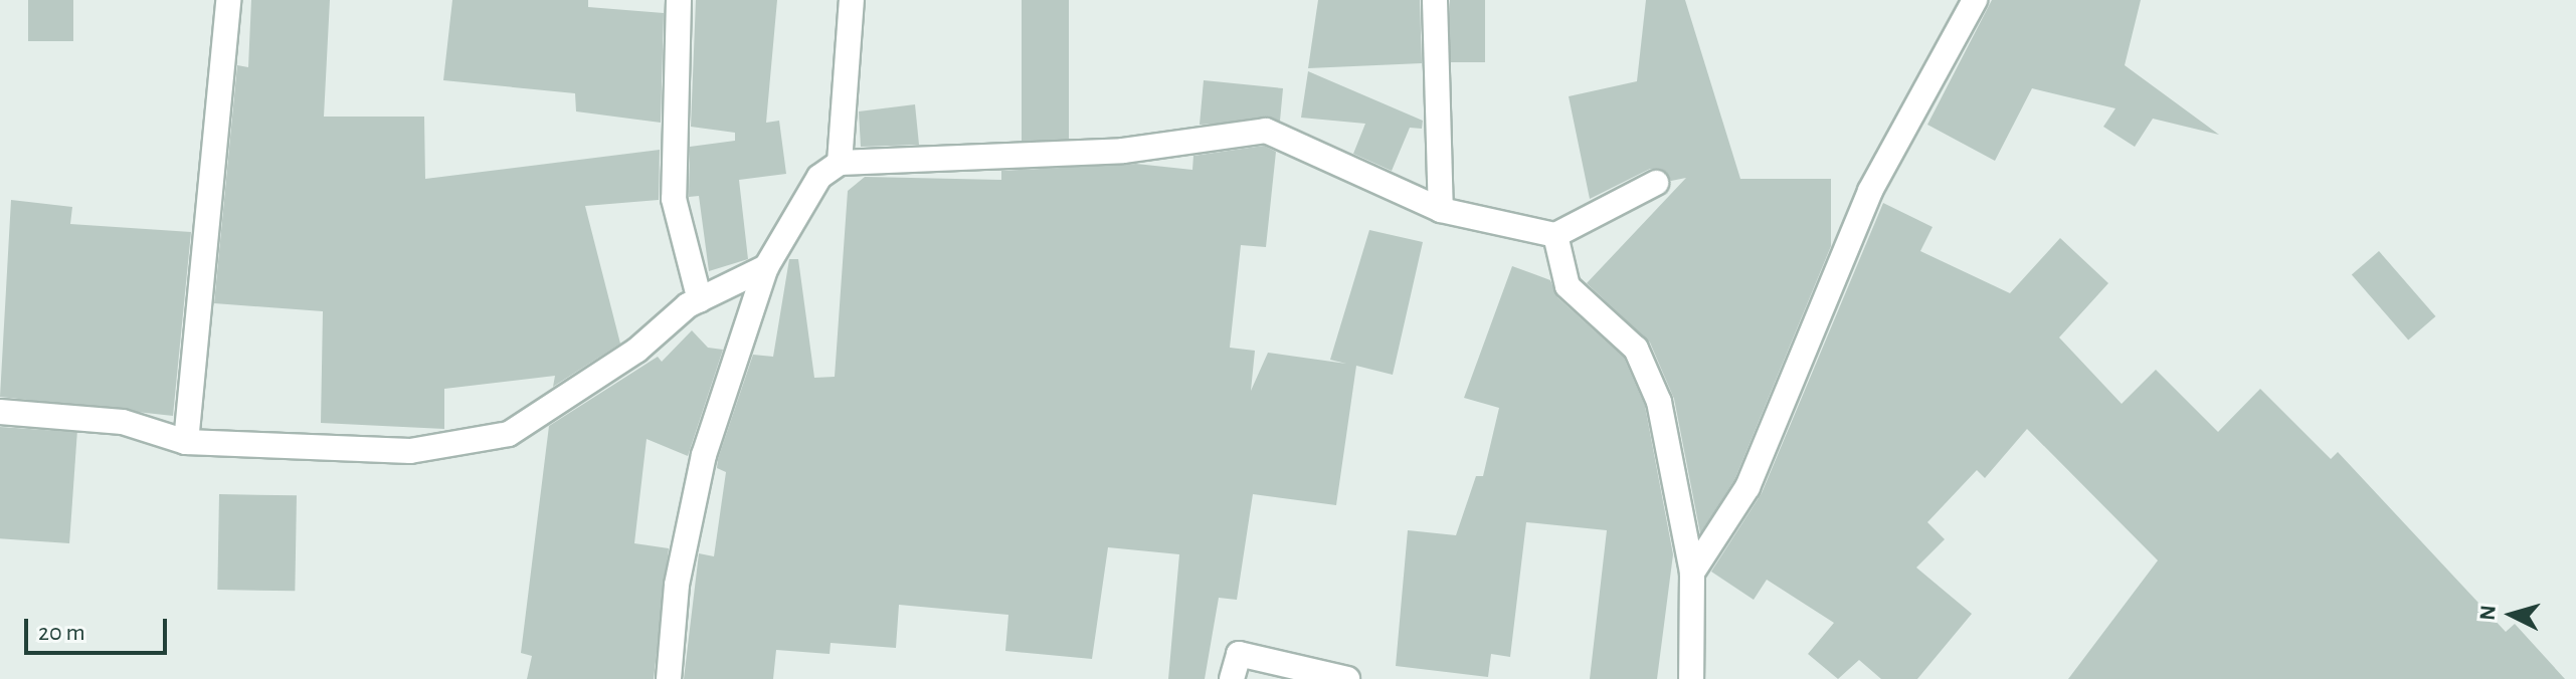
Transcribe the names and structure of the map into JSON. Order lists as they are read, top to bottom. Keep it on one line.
{"scale_bar":"20 m","north":"left"}
